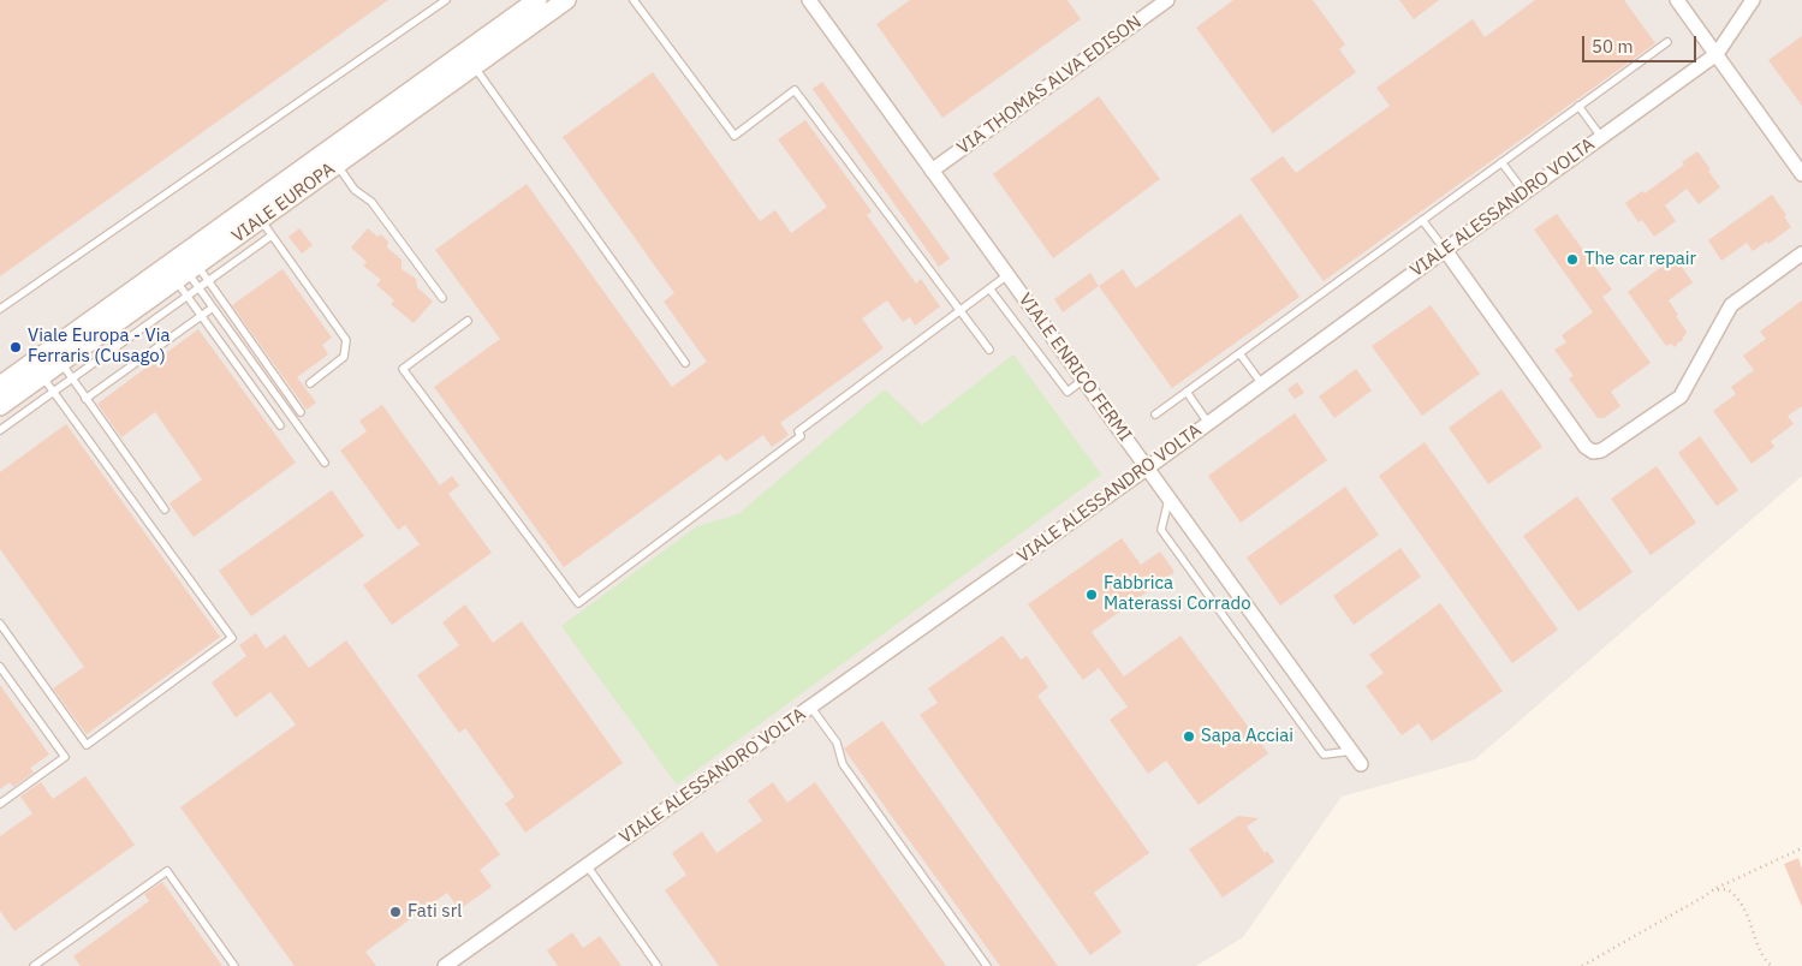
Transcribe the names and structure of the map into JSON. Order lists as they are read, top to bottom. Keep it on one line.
{"streets":{"main road":["VIALE EUROPA"],"street":["VIA THOMAS ALVA EDISON","VIALE ALESSANDRO VOLTA","VIALE ENRICO FERMI"]},"crossings":[["VIA THOMAS ALVA EDISON","VIALE ENRICO FERMI"],["VIALE ALESSANDRO VOLTA","VIALE ENRICO FERMI"]],"places":["The car repair","Viale Europa - Via Ferraris (Cusago)","Fabbrica Materassi Corrado","Sapa Acciai","Fati srl"],"scale_bar":"50 m"}
